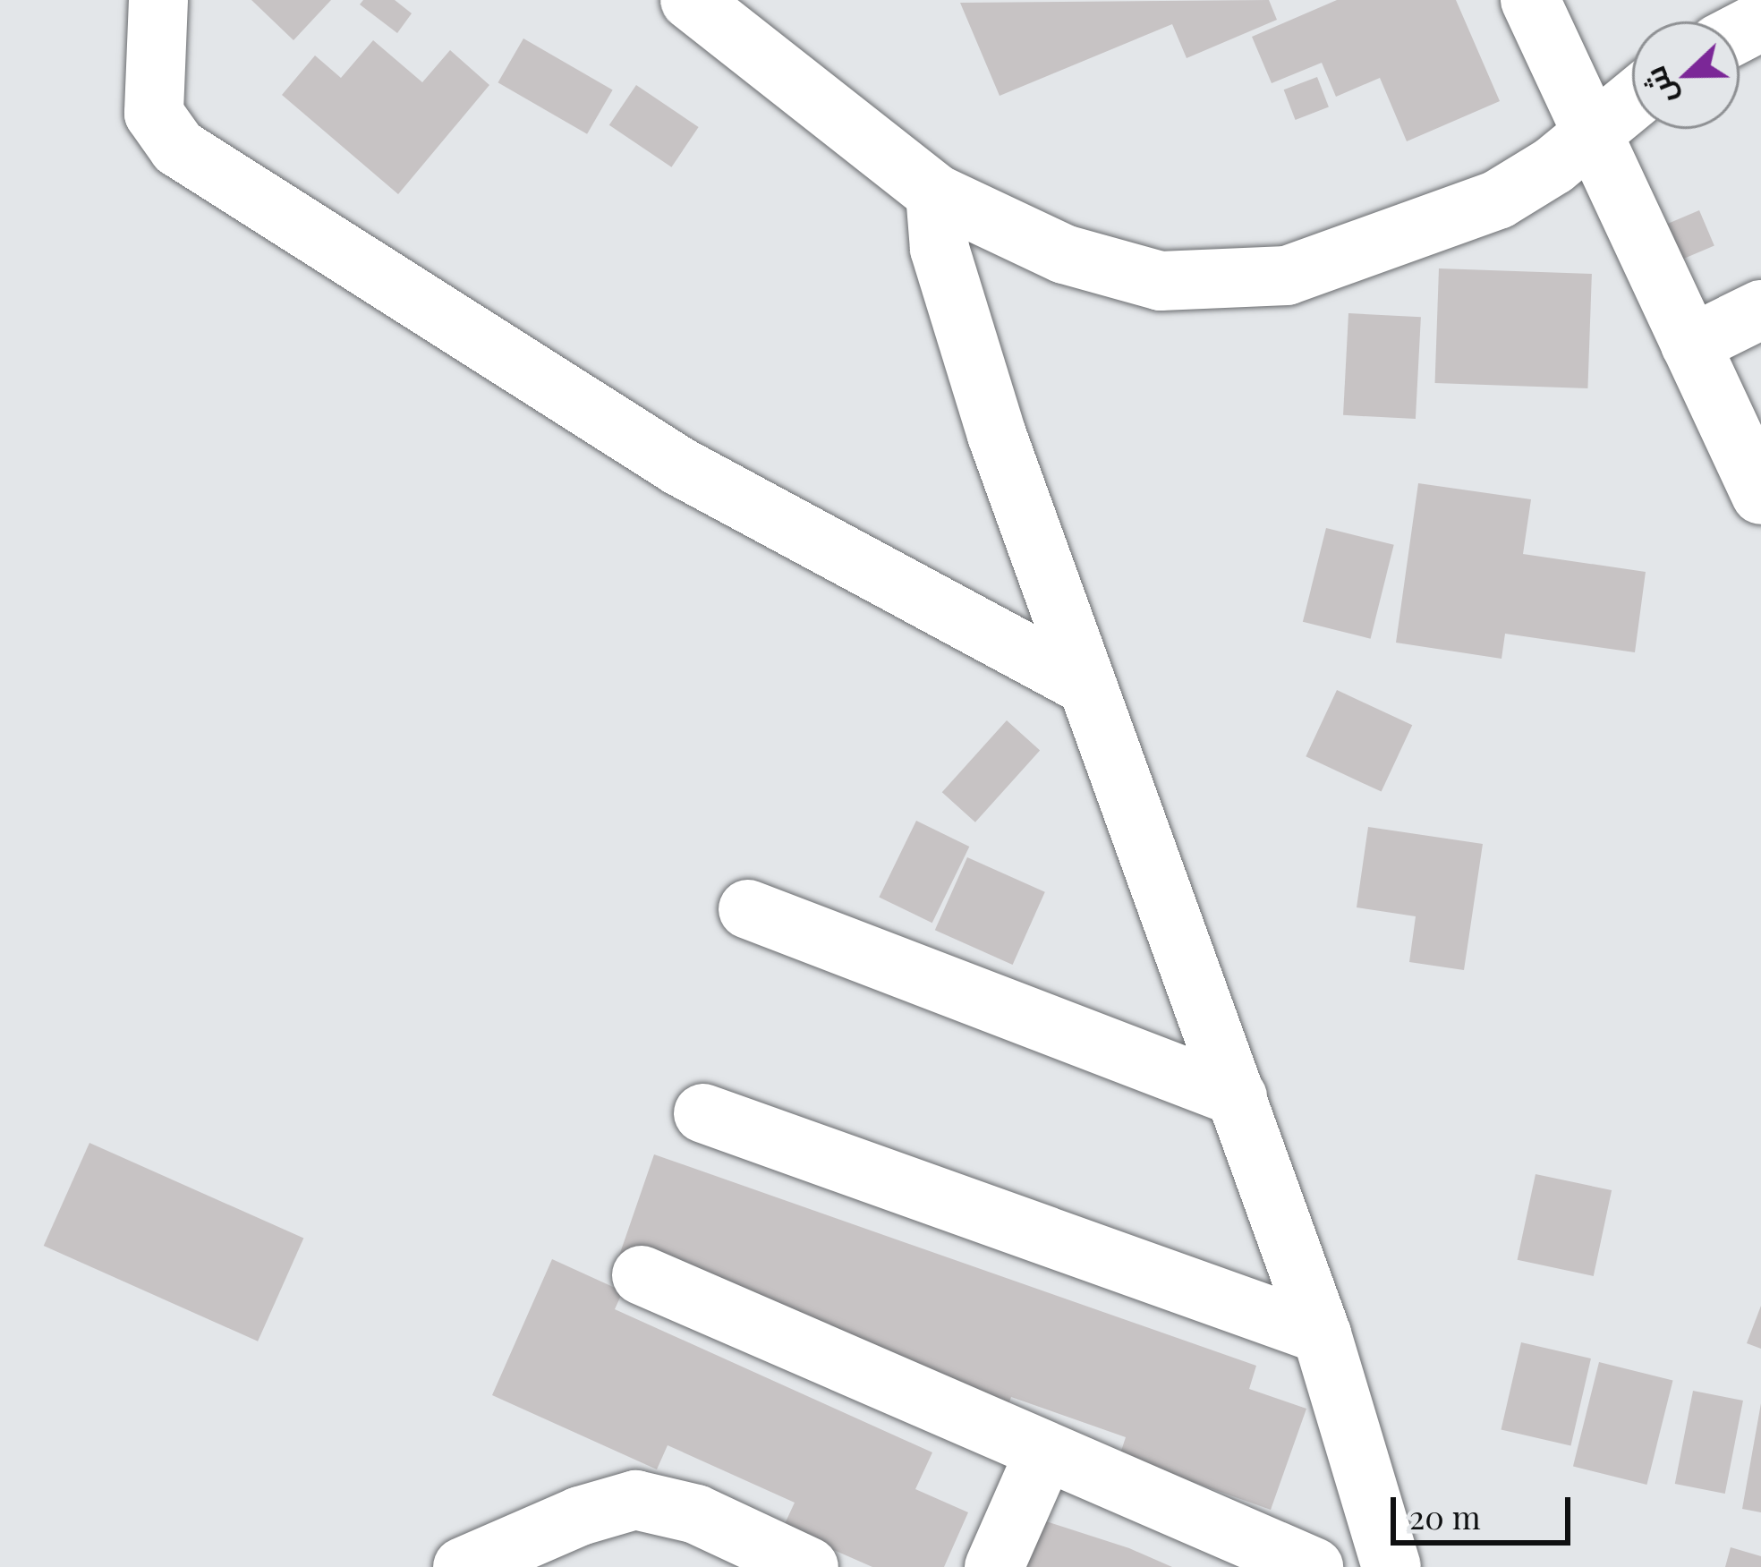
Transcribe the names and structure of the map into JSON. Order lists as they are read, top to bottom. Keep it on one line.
{"scale_bar":"20 m","north":"left"}
